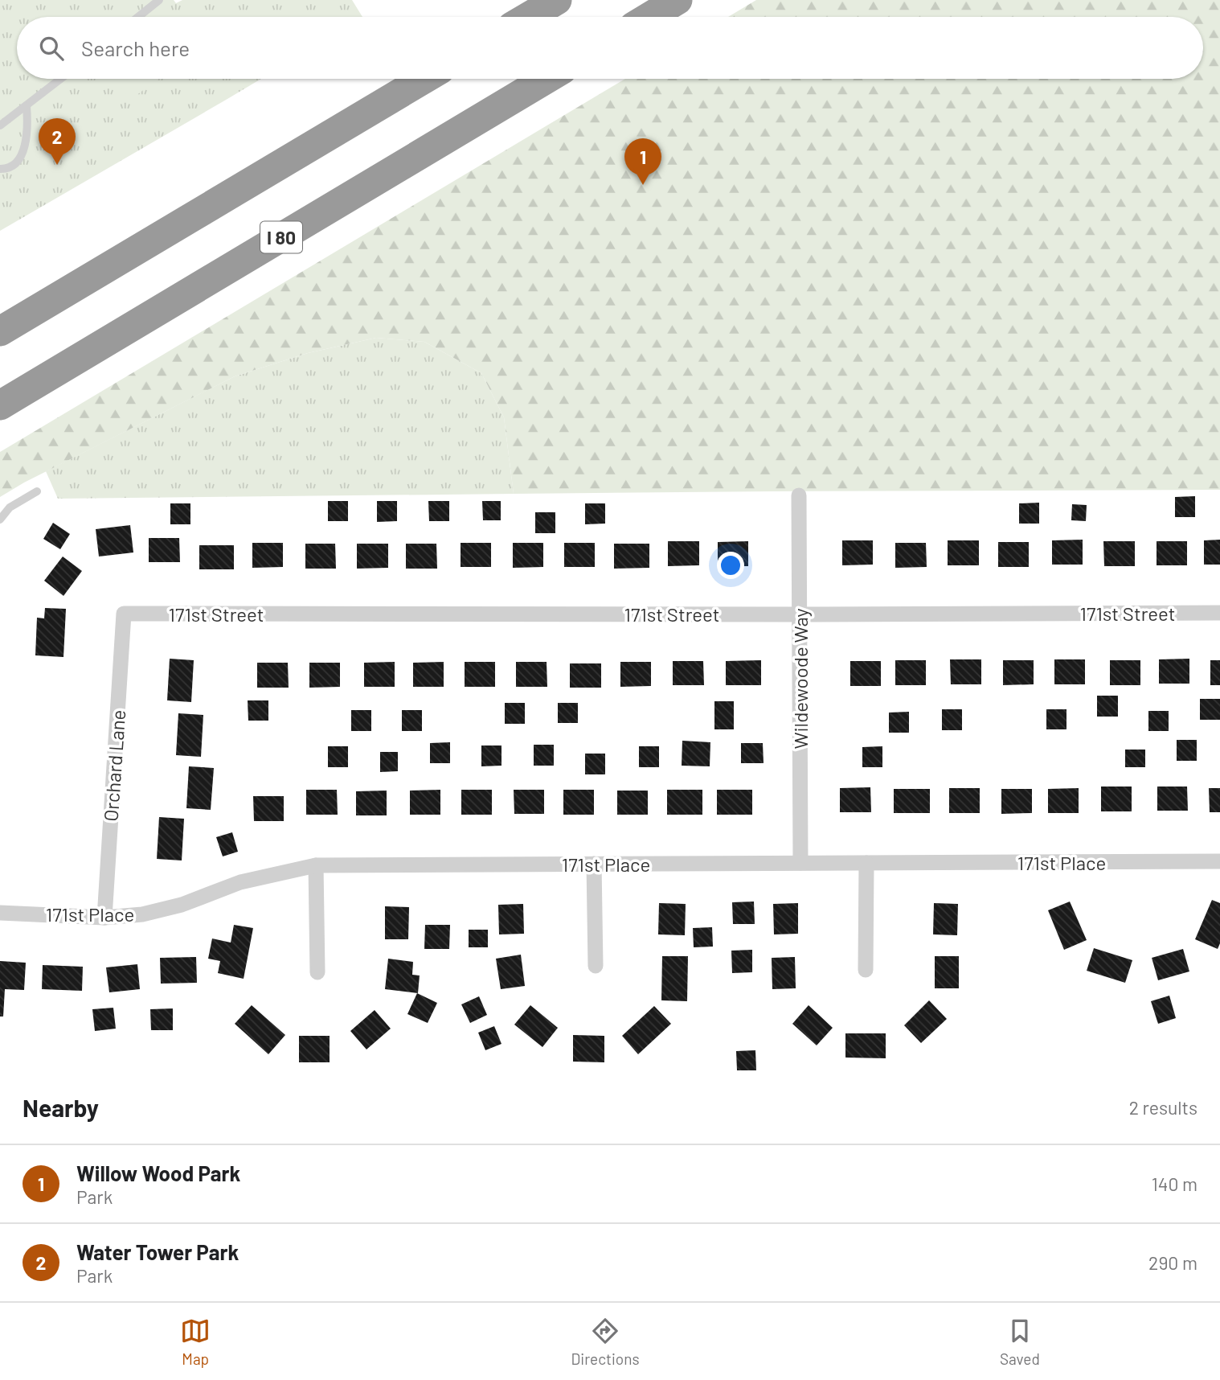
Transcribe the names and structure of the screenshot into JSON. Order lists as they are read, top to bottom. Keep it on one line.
{"streets":{"highway":["I 80"],"street":["171st Street","Wildewoode Way","Orchard Lane","171st Place"]},"crossings":[["171st Street","Wildewoode Way"],["171st Street","Orchard Lane"],["Wildewoode Way","171st Place"],["Orchard Lane","171st Place"]],"page":{"search":"Search here","pins":["2","1"],"heading":["Nearby","2 results"],"list":[{"mark":"1","name":"Willow Wood Park","note":"Park","value":"140 m"},{"mark":"2","name":"Water Tower Park","note":"Park","value":"290 m"}],"nav":["Map","Directions","Saved"]}}
